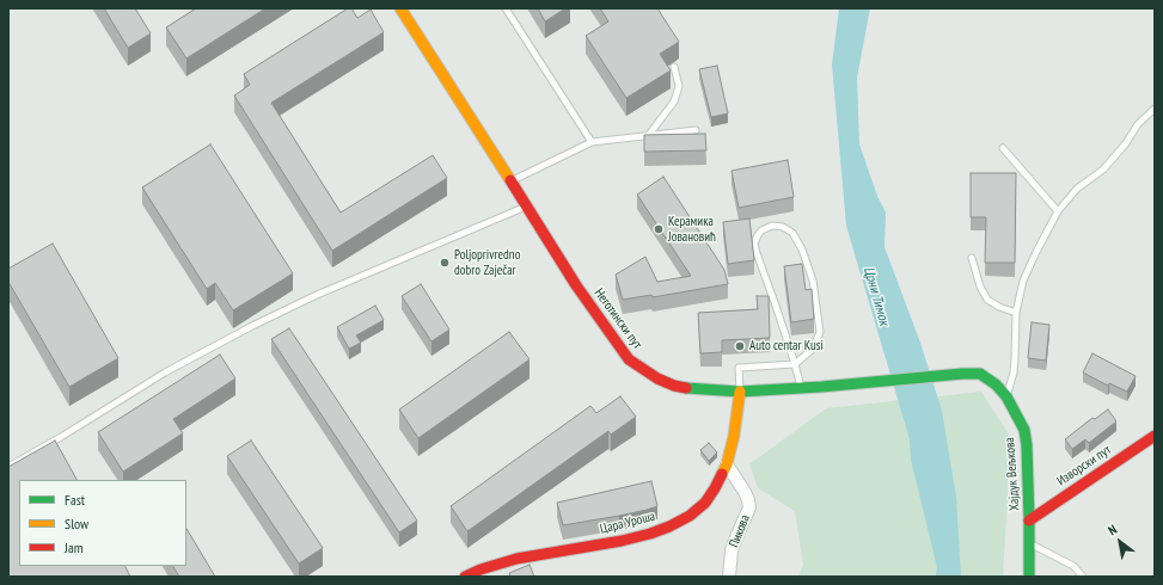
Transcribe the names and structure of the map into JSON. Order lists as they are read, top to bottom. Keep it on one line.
{"streets":{"street":["Неготински пут","Изворски пут","Хајдук Вељкова","Цара Уроша","Пикова"]},"crossings":[["Неготински пут","Хајдук Вељкова"],["Неготински пут","Цара Уроша"],["Изворски пут","Хајдук Вељкова"],["Цара Уроша","Пикова"]],"water":["Црни Тимок"],"places":["Керамика Јовановић","Poljoprivredno dobro Zaječar","Auto centar Kusi"],"legend":["Fast","Slow","Jam"],"north":"top left"}
